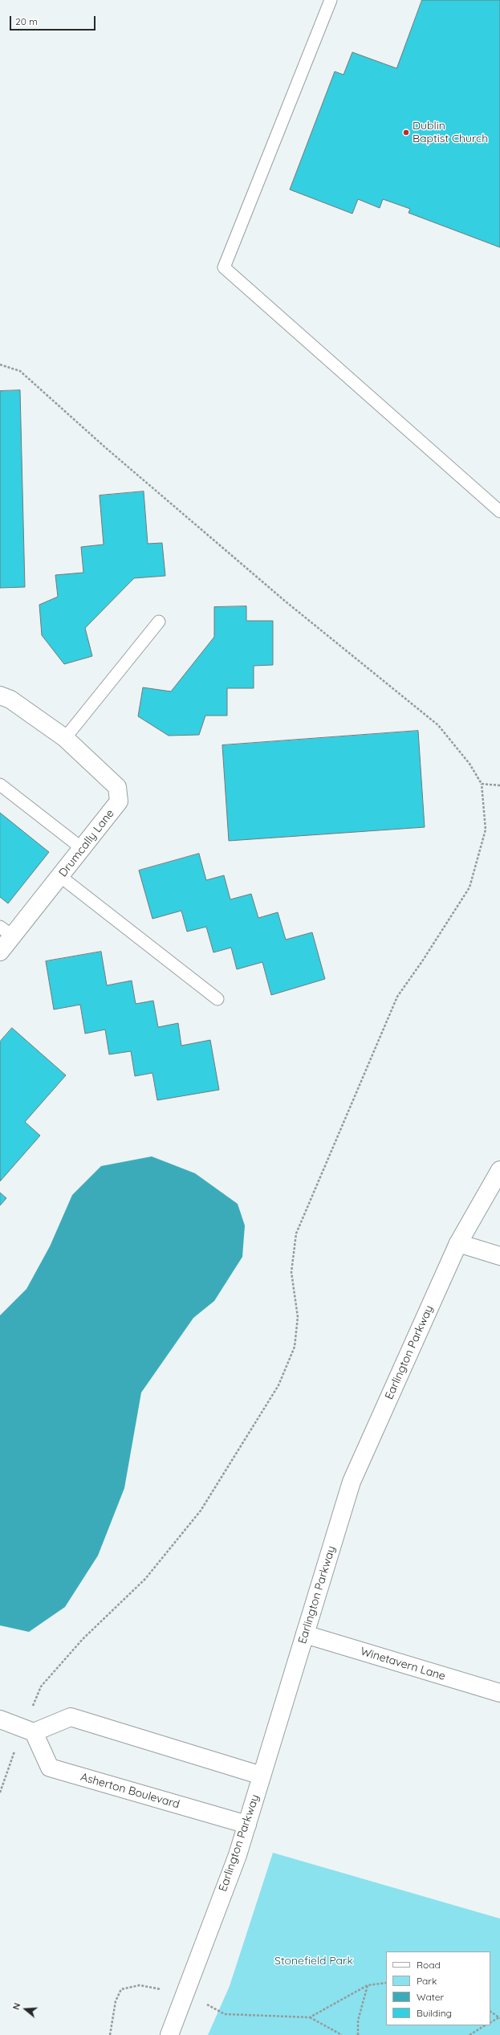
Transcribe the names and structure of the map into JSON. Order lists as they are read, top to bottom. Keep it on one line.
{"streets":{"street":["Drumcally Lane","Earlington Parkway","Winetavern Lane","Asherton Boulevard"]},"crossings":[["Earlington Parkway","Winetavern Lane"],["Earlington Parkway","Asherton Boulevard"]],"parks":["Stonefield Park"],"places":["Dublin Baptist Church"],"legend":["Road","Park","Water","Building"],"scale_bar":"20 m","north":"left"}
